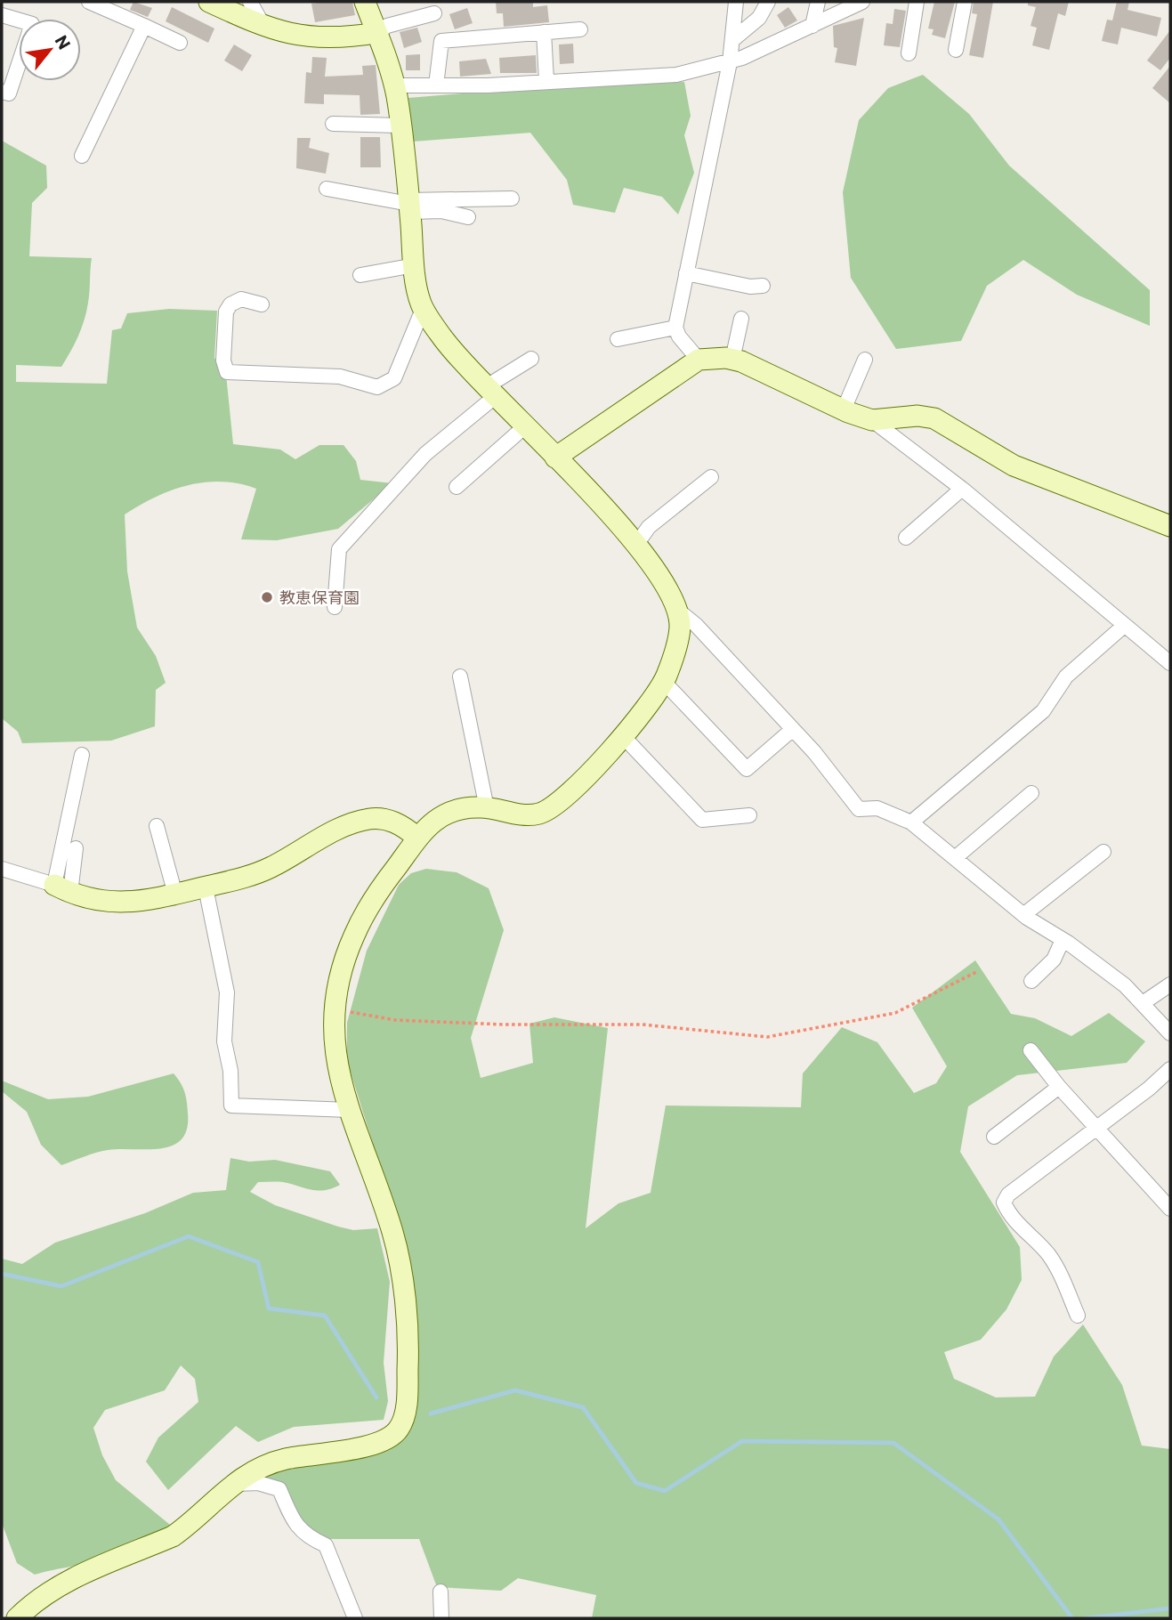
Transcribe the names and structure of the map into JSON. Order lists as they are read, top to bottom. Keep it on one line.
{"places":["教恵保育園"],"north":"top right"}
